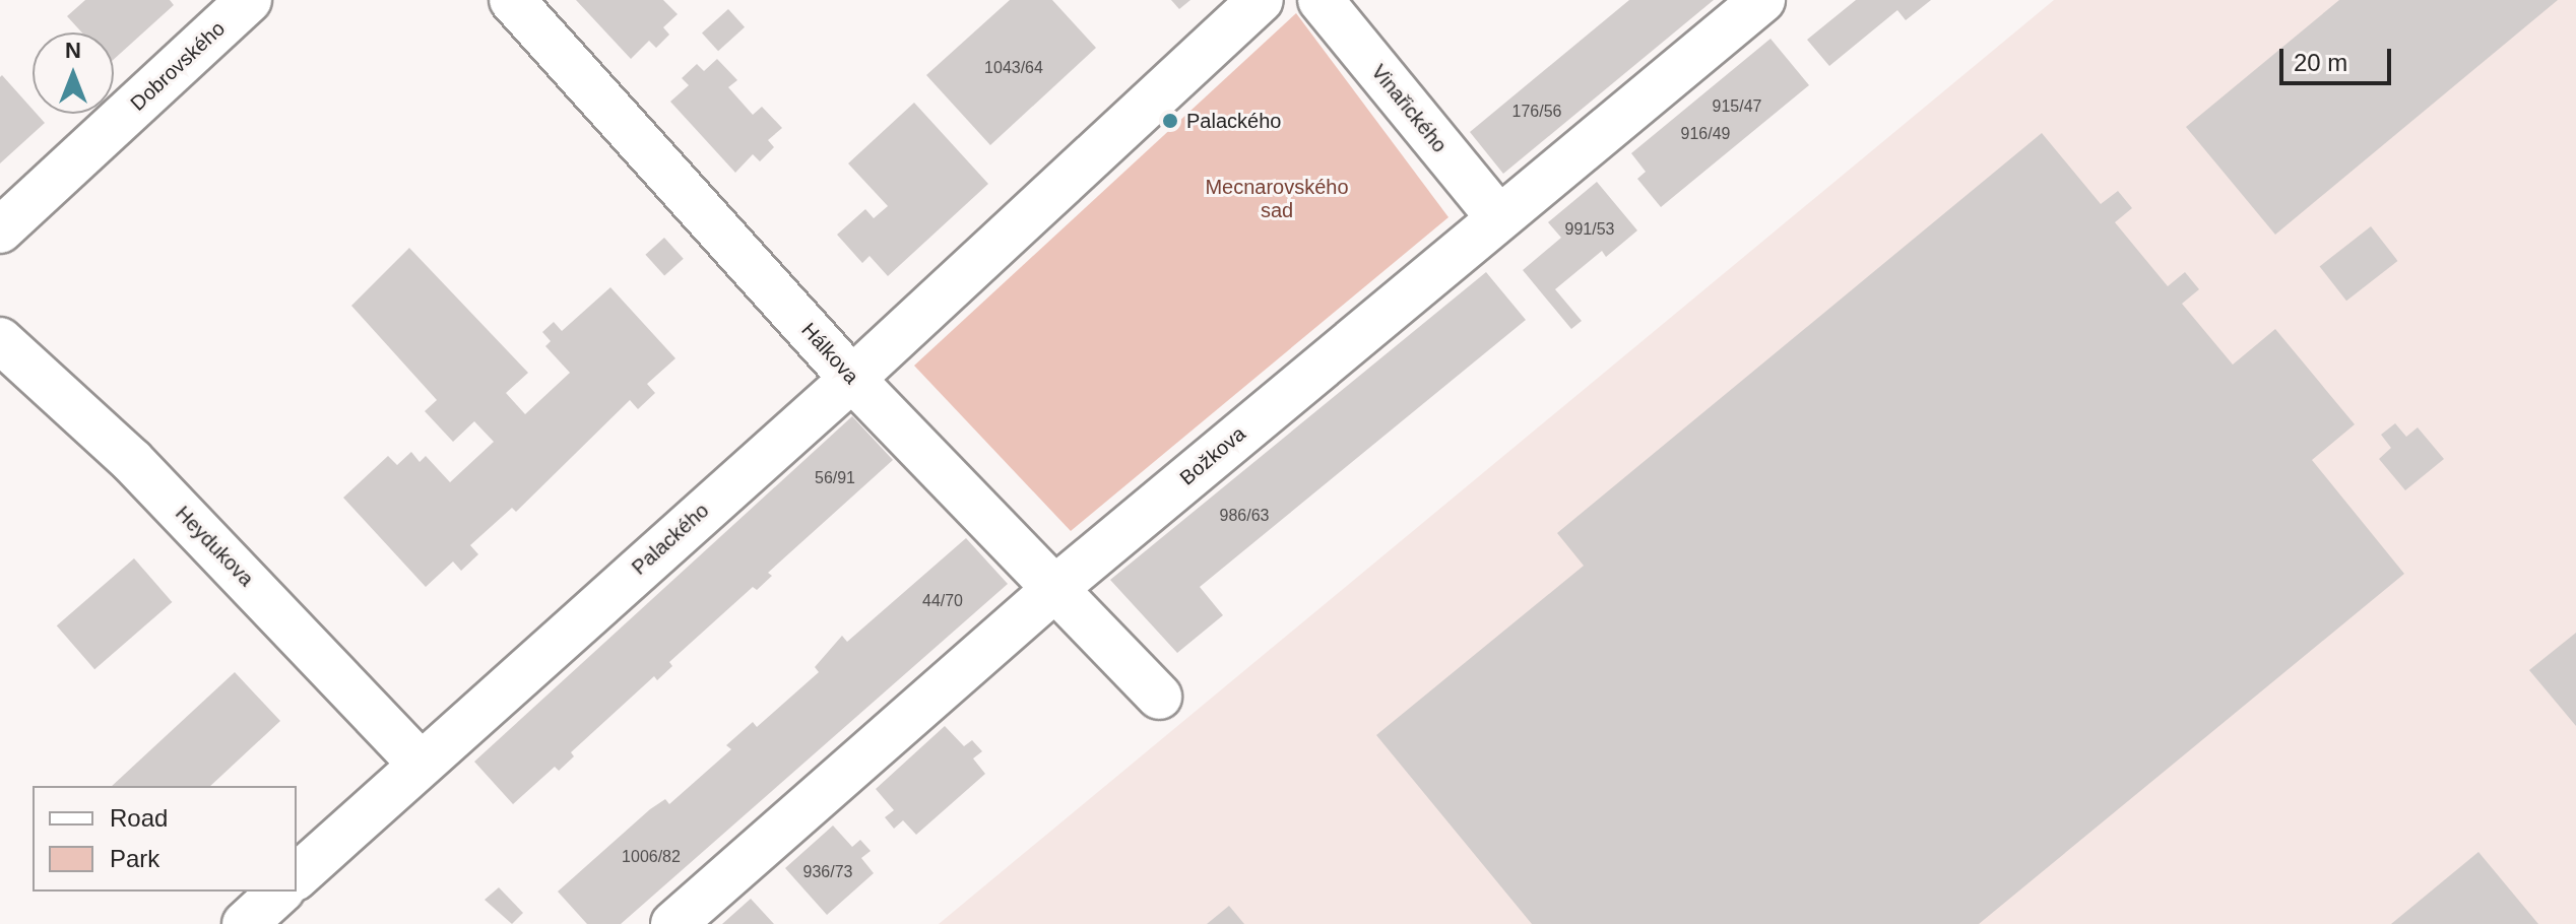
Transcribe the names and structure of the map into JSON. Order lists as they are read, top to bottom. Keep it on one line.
{"streets":{"street":["Dobrovského","Vinařického","Hálkova","Božkova","Palackého","Heydukova"]},"crossings":[["Vinařického","Božkova"],["Hálkova","Božkova"],["Hálkova","Palackého"],["Palackého","Heydukova"]],"parks":["Mecnarovského sad"],"places":["Palackého"],"house_numbers":["1043/64","915/47","176/56","916/49","991/53","56/91","986/63","44/70","1006/82","936/73"],"legend":["Road","Park"],"scale_bar":"20 m","north":"top"}
